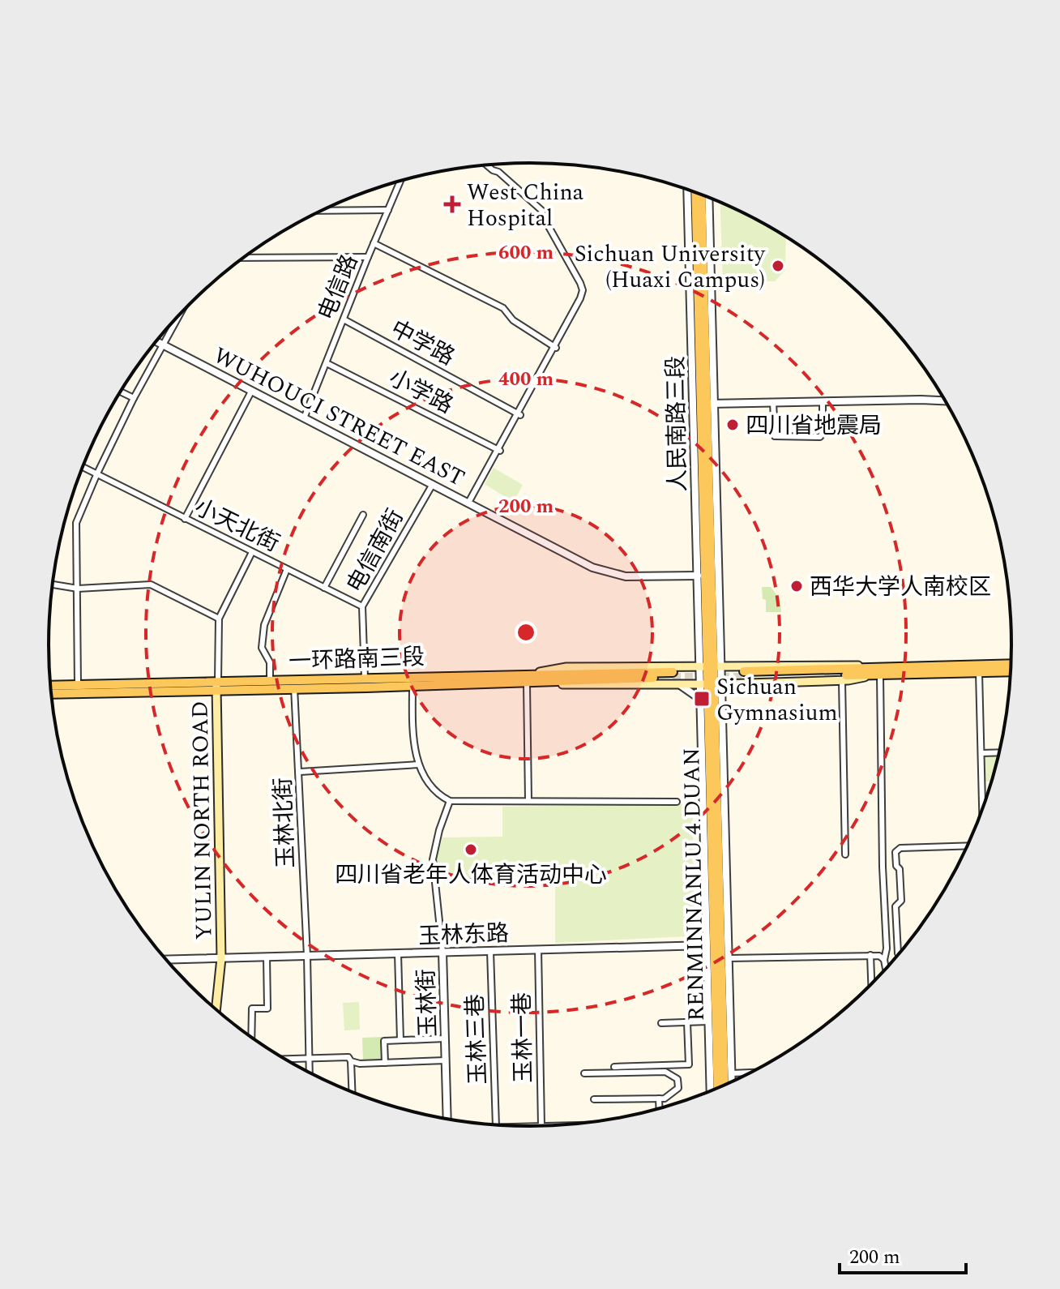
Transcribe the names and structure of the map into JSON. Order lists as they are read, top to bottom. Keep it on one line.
{"streets":{"main road":["一环路南三段","YULIN NORTH ROAD","RENMINNANLU 4 DUAN"],"street":["电信路","中学路","小学路","WUHOUCI STREET EAST","人民南路三段","小天北街","电信南街","玉林北街","玉林东路","玉林街","玉林一巷","玉林三巷"]},"crossings":[["电信路","中学路"],["电信路","小学路"],["电信路","WUHOUCI STREET EAST"],["WUHOUCI STREET EAST","人民南路三段"],["WUHOUCI STREET EAST","电信南街"],["人民南路三段","RENMINNANLU 4 DUAN"],["小天北街","电信南街"],["电信南街","一环路南三段"],["YULIN NORTH ROAD","玉林东路"],["玉林北街","玉林东路"],["玉林东路","玉林街"],["玉林东路","玉林一巷"],["玉林东路","玉林三巷"]],"places":{"health":["West China Hospital"],"other":["Sichuan University (Huaxi Campus)","四川省地震局","西华大学人南校区","四川省老年人体育活动中心"],"transit":["Sichuan Gymnasium"]},"scale_bar":"200 m","rings":["600 m","400 m","200 m"]}
